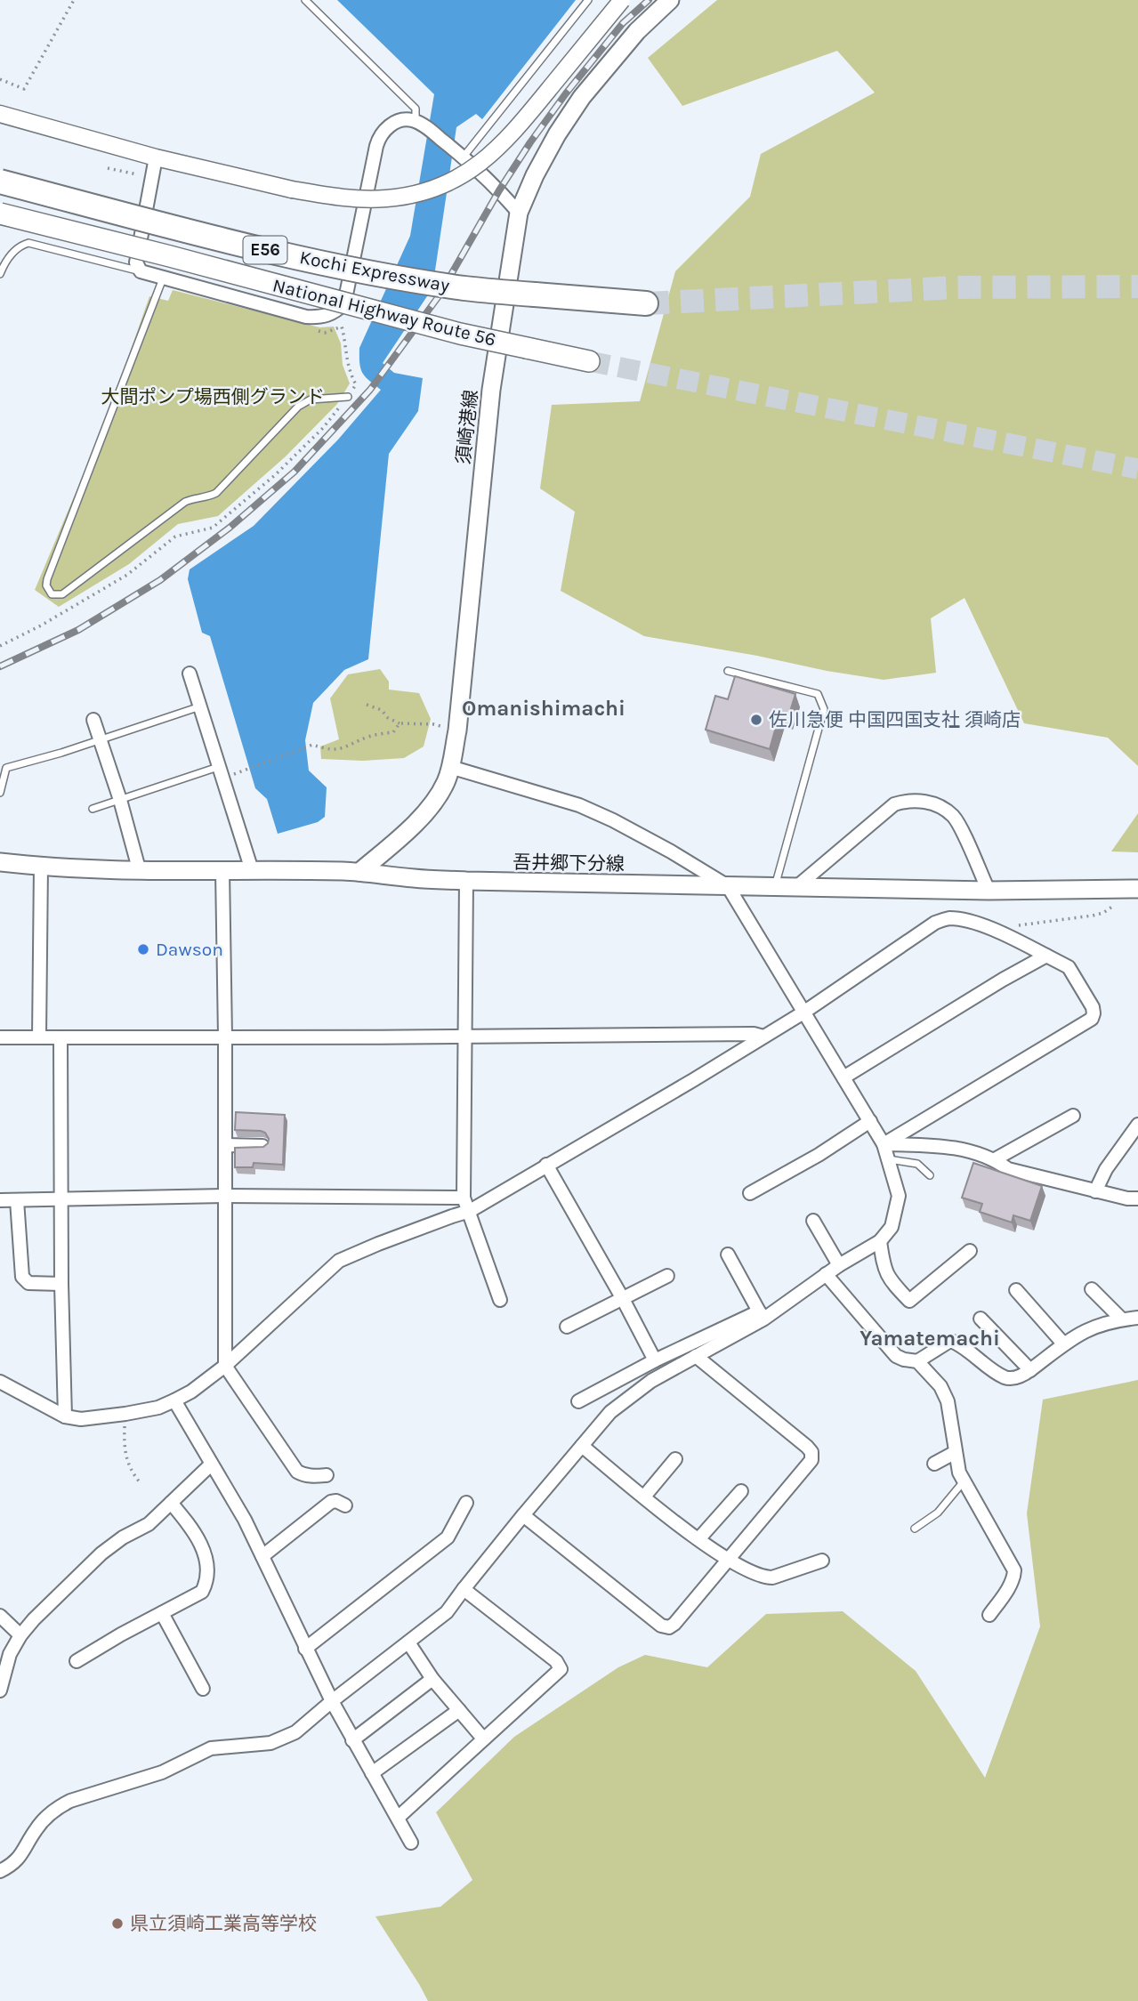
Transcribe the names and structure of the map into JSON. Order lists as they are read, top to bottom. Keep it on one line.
{"streets":{"highway":["E56","Kochi Expressway","National Highway Route 56"],"main road":["須崎港線","吾井郷下分線"]},"crossings":[["須崎港線","吾井郷下分線"]],"districts":["Omanishimachi","Yamatemachi"],"parks":["大間ポンプ場西側グランド"],"places":["佐川急便 中国四国支社 須崎店","Dawson","県立須崎工業高等学校"]}
